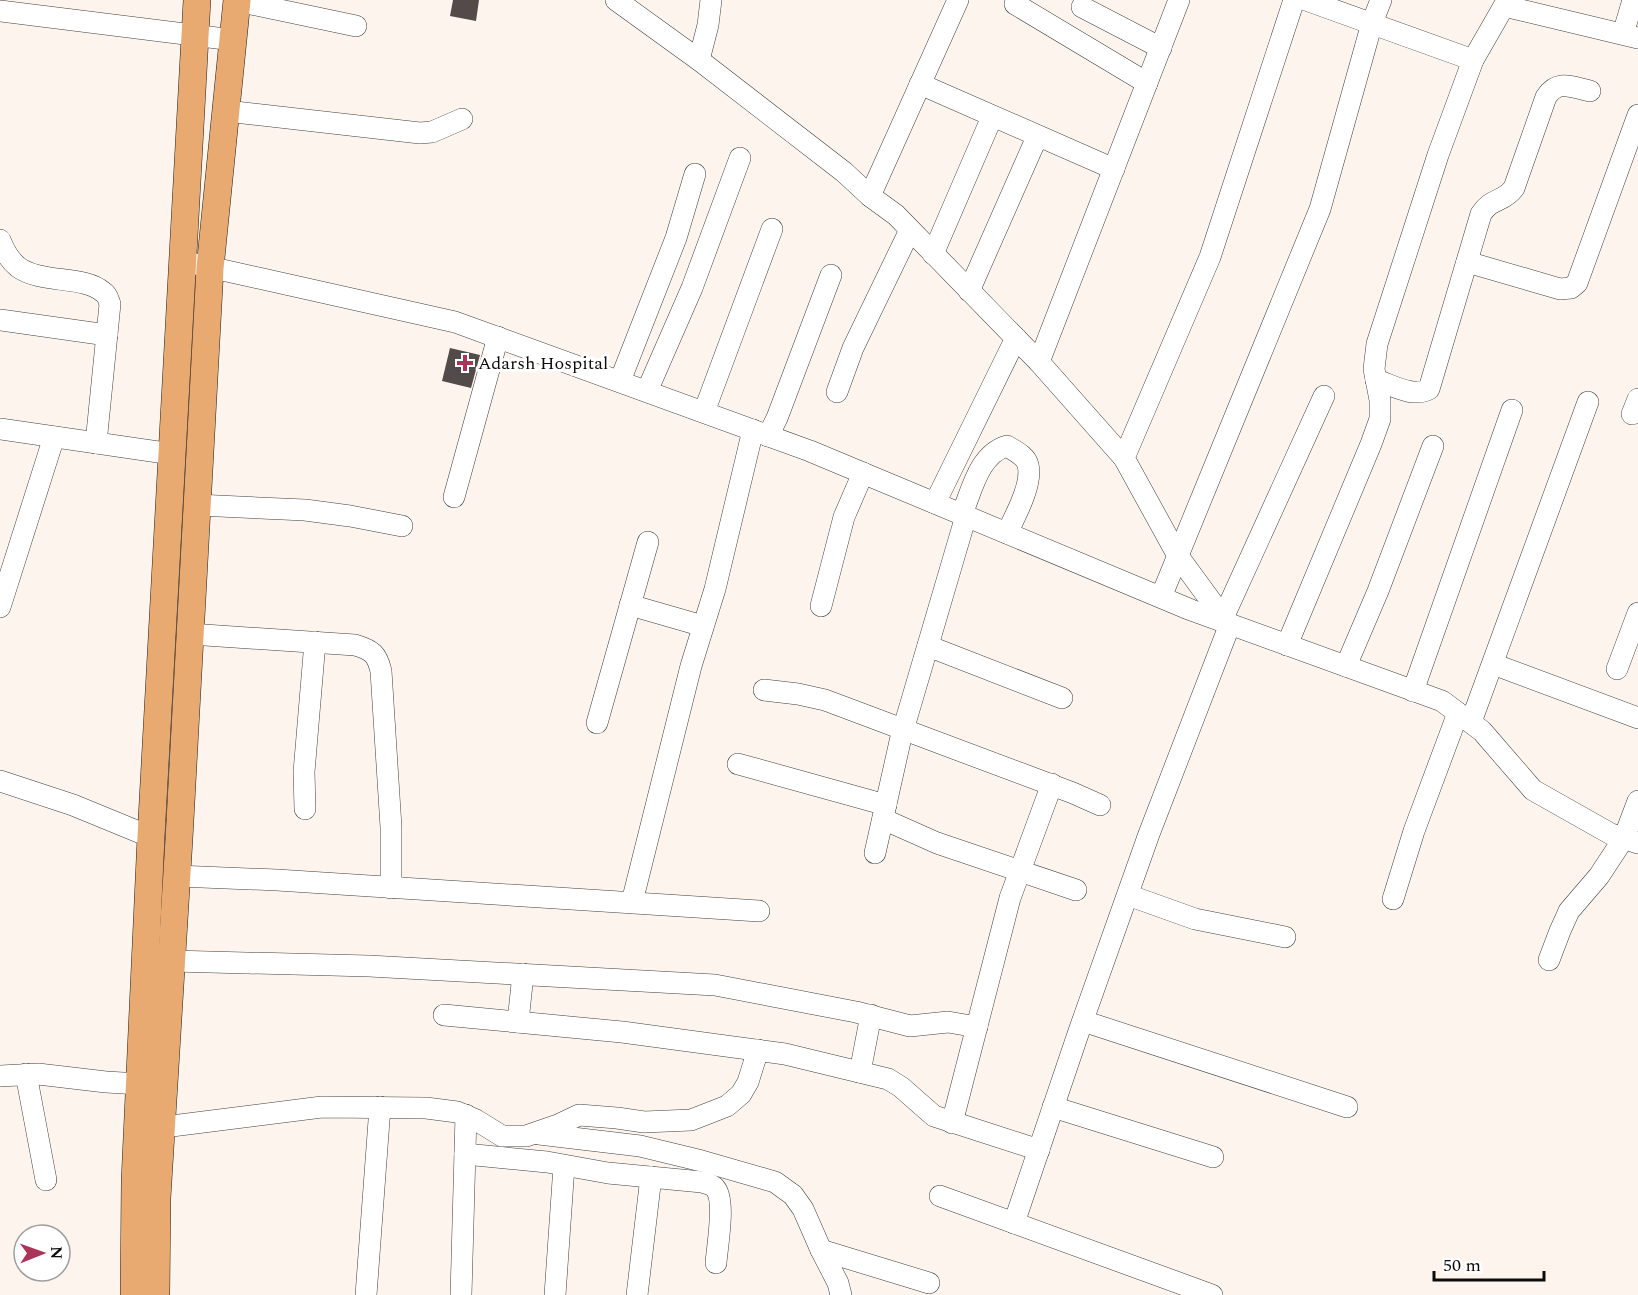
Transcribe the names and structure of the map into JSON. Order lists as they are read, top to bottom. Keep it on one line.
{"places":{"health":["Adarsh Hospital"]},"scale_bar":"50 m","north":"right"}
